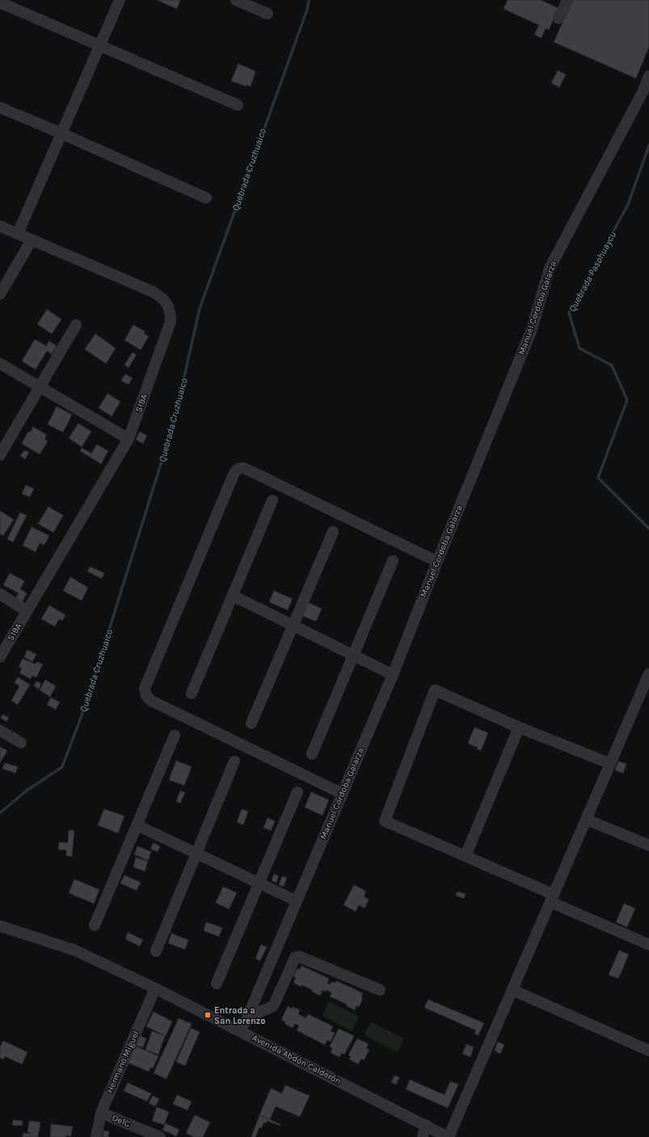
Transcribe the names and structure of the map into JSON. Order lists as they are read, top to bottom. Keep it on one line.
{"streets":{"street":["Manuel Cordoba Galarza","S19A","Avenida Abdón Calderón","Hermano Miguel","Oe1C"]},"crossings":[["Manuel Cordoba Galarza","Avenida Abdón Calderón"],["Avenida Abdón Calderón","Hermano Miguel"],["Hermano Miguel","Oe1C"]],"water":["Quebrada Cruzhuaico","Quebrada Pasohuaycu"],"places":{"transit":["Entrada a San Lorenzo"]}}
